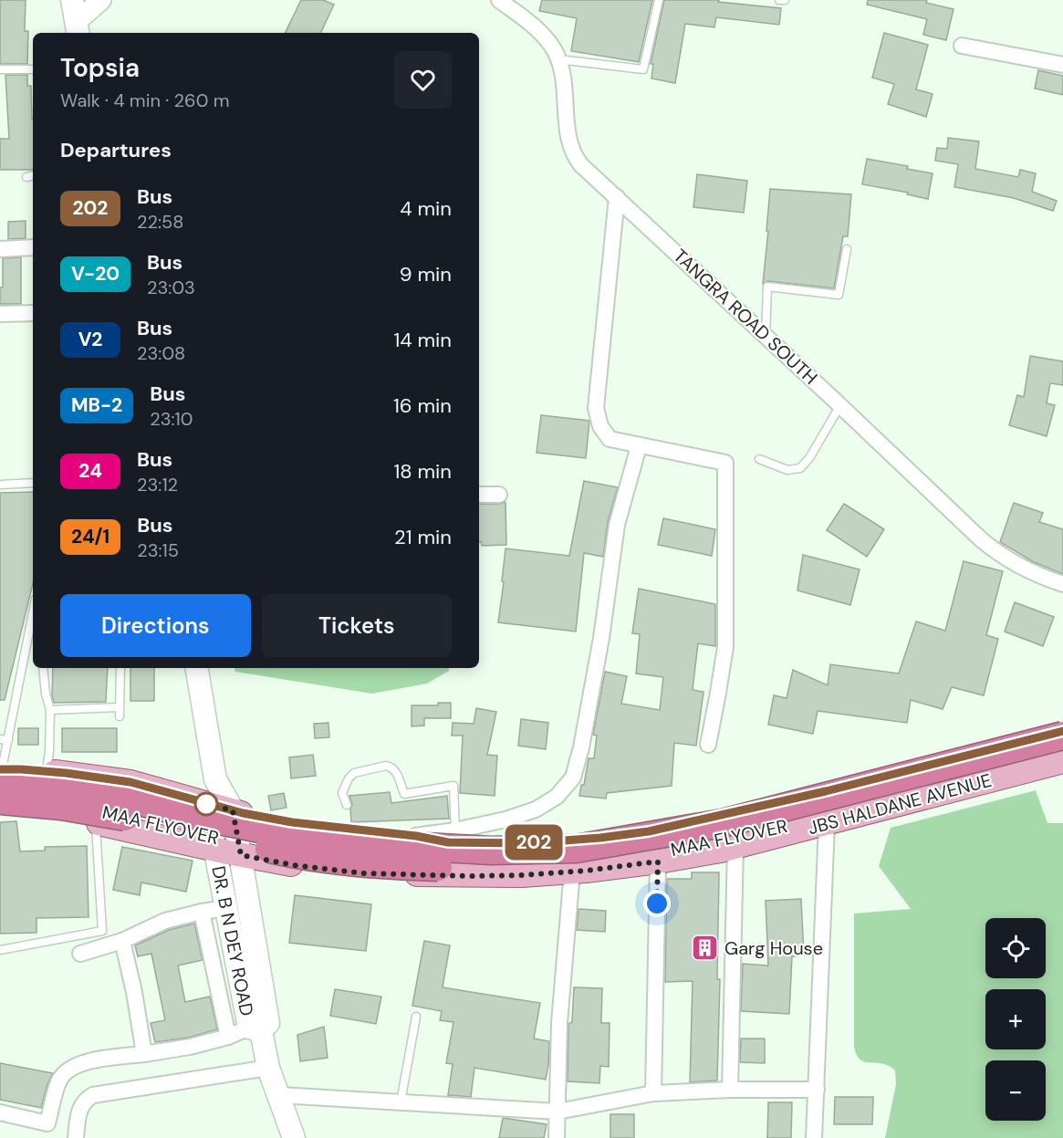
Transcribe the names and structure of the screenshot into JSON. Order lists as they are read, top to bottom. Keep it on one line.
{"streets":{"highway":["MAA FLYOVER"],"main road":["JBS HALDANE AVENUE","DR. B N DEY ROAD"],"street":["TANGRA ROAD SOUTH"]},"crossings":[["JBS HALDANE AVENUE","MAA FLYOVER"],["JBS HALDANE AVENUE","DR. B N DEY ROAD"]],"places":{"building":["Garg House"]},"lines":["bus line 202"],"page":{"on_map":"202","heading":[["Topsia","Walk · 4 min · 260 m"],"Departures"],"list":[{"mark":"202","name":"Bus","note":"22:58","value":"4 min"},{"mark":"V-20","name":"Bus","note":"23:03","value":"9 min"},{"mark":"V2","name":"Bus","note":"23:08","value":"14 min"},{"mark":"MB-2","name":"Bus","note":"23:10","value":"16 min"},{"mark":"24","name":"Bus","note":"23:12","value":"18 min"},{"mark":"24/1","name":"Bus","note":"23:15","value":"21 min"}],"buttons":["Directions","Tickets"],"map_buttons":["+","−"]}}
